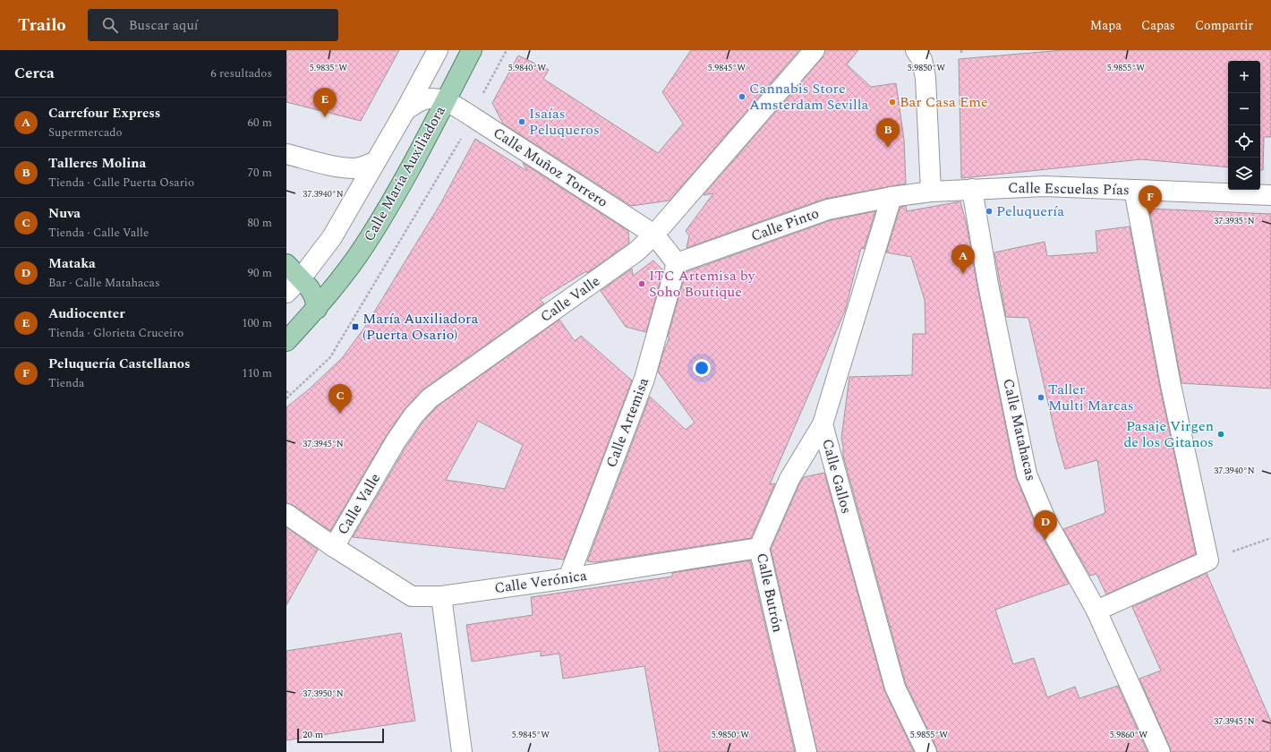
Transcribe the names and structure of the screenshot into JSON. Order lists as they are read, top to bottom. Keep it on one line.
{"streets":{"main road":["Calle María Auxiliadora"],"street":["Calle Muñoz Torrero","Calle Escuelas Pías","Calle Pinto","Calle Valle","Calle Artemisa","Calle Matahacas","Calle Gallos","Calle Verónica","Calle Butrón"]},"crossings":[["Calle Muñoz Torrero","Calle María Auxiliadora"],["Calle Muñoz Torrero","Calle Valle"],["Calle Escuelas Pías","Calle Pinto"],["Calle Escuelas Pías","Calle Matahacas"],["Calle Pinto","Calle Artemisa"],["Calle Pinto","Calle Gallos"],["Calle Valle","Calle Verónica"],["Calle Artemisa","Calle Verónica"],["Calle Gallos","Calle Butrón"],["Calle Verónica","Calle Butrón"]],"places":{"other":["Cannabis Store Amsterdam Sevilla","Bar Casa Eme","Isaías Peluqueros","Peluquería","ITC Artemisa by Soho Boutique","Taller Multi Marcas","Pasaje Virgen de los Gitanos"],"transit":["María Auxiliadora (Puerta Osario)"]},"scale_bar":"20 m","page":{"header":"Trailo","search":"Buscar aquí","nav":["Mapa","Capas","Compartir"],"heading":["Cerca","6 resultados"],"map_buttons":["+","−"],"pins":["E","B","F","A","C","D"],"list":[{"mark":"A","name":"Carrefour Express","note":"Supermercado","value":"60 m"},{"mark":"B","name":"Talleres Molina","note":"Tienda · Calle Puerta Osario","value":"70 m"},{"mark":"C","name":"Nuva","note":"Tienda · Calle Valle","value":"80 m"},{"mark":"D","name":"Mataka","note":"Bar · Calle Matahacas","value":"90 m"},{"mark":"E","name":"Audiocenter","note":"Tienda · Glorieta Cruceiro","value":"100 m"},{"mark":"F","name":"Peluquería Castellanos","note":"Tienda","value":"110 m"}],"scale":"20 m"},"coordinates":["5.9835°W","5.9840°W","5.9845°W","5.9850°W","5.9855°W","37.3940°N","37.3935°N","37.3945°N","37.3950°N","5.9860°W"]}
